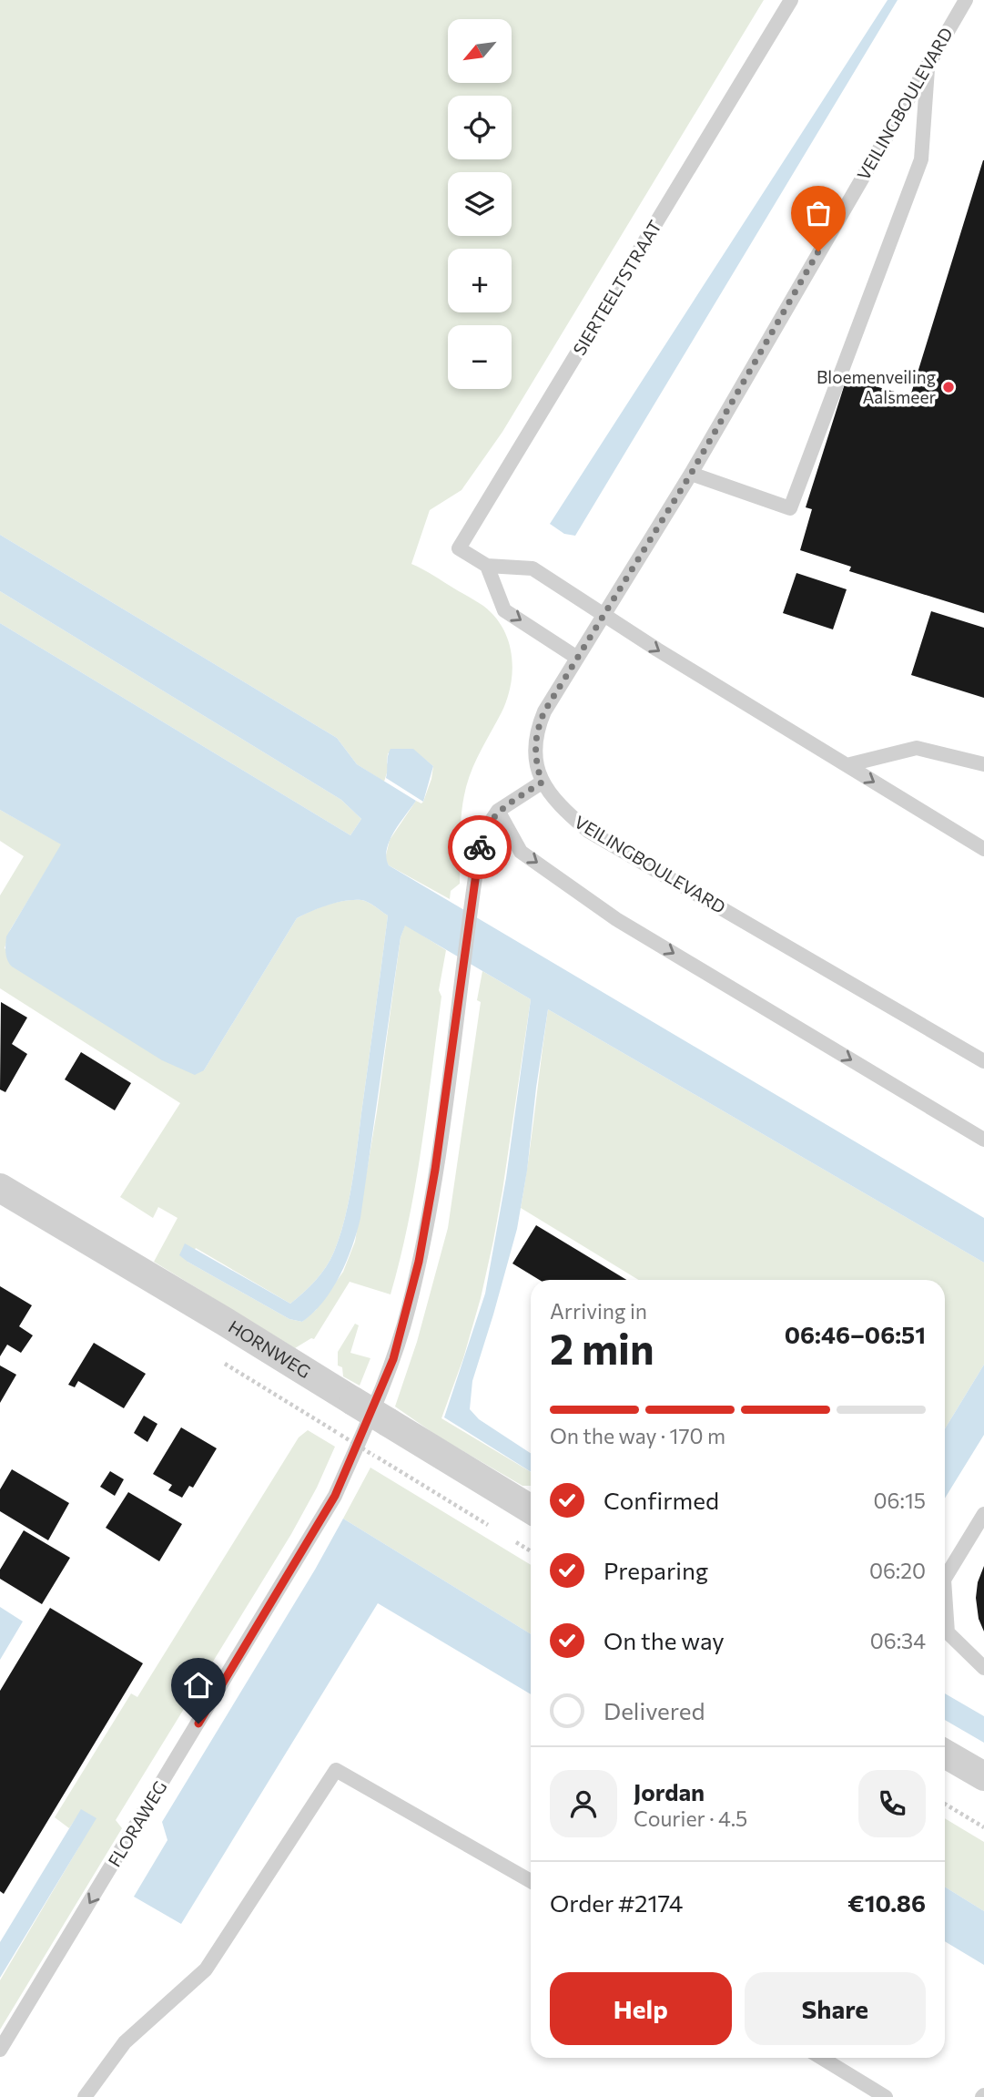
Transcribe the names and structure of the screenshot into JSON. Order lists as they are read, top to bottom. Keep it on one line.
{"streets":{"street":["HORNWEG"],"lane":["VEILINGBOULEVARD","SIERTEELTSTRAAT","FLORAWEG"]},"crossings":[["VEILINGBOULEVARD","SIERTEELTSTRAAT"],["VEILINGBOULEVARD","FLORAWEG"]],"one_way":["SIERTEELTSTRAAT","FLORAWEG"],"places":["Bloemenveiling Aalsmeer"],"north":"bottom left","page":{"map_buttons":["+","−"],"heading":["2 min","Arriving in","06:46–06:51"],"panel":["Jordan","Courier · 4.5","Order #2174","€10.86"],"bar":"On the way · 170 m","list":[["Confirmed","06:15"],["Preparing","06:20"],["On the way","06:34"],"Delivered"],"buttons":["Help","Share"]}}
